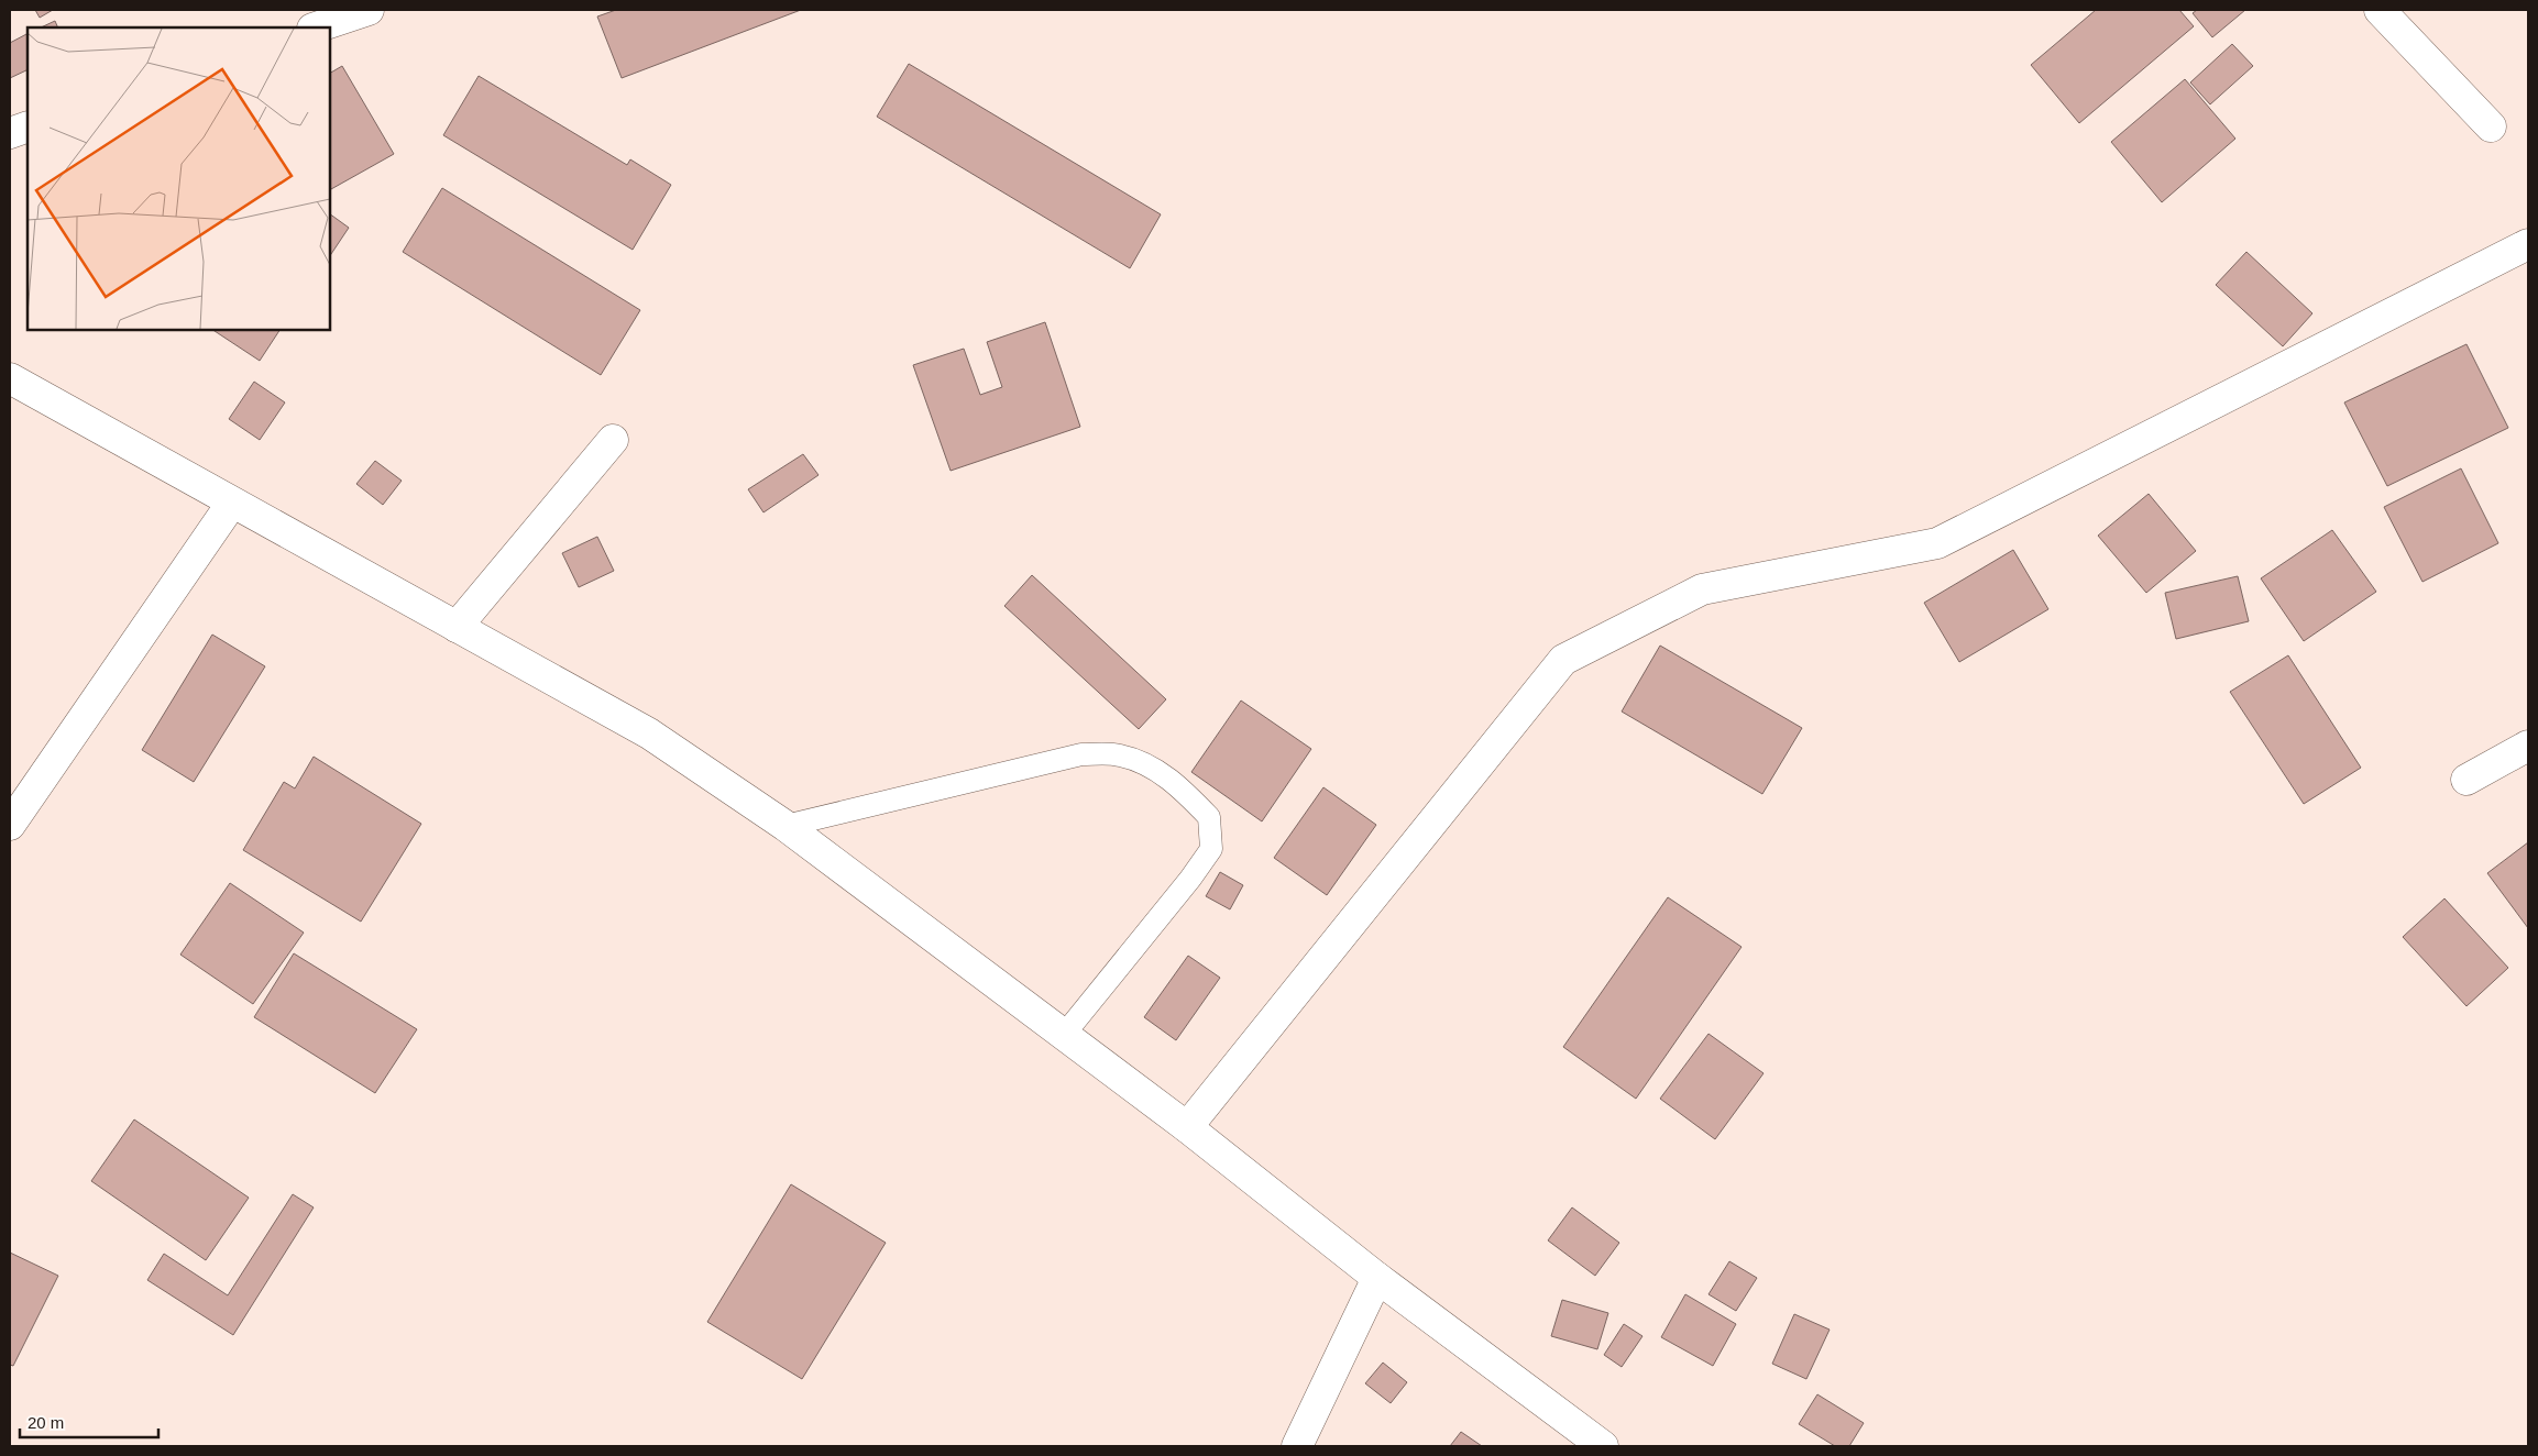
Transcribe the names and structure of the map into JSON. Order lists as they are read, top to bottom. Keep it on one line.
{"scale_bar":"20 m"}
